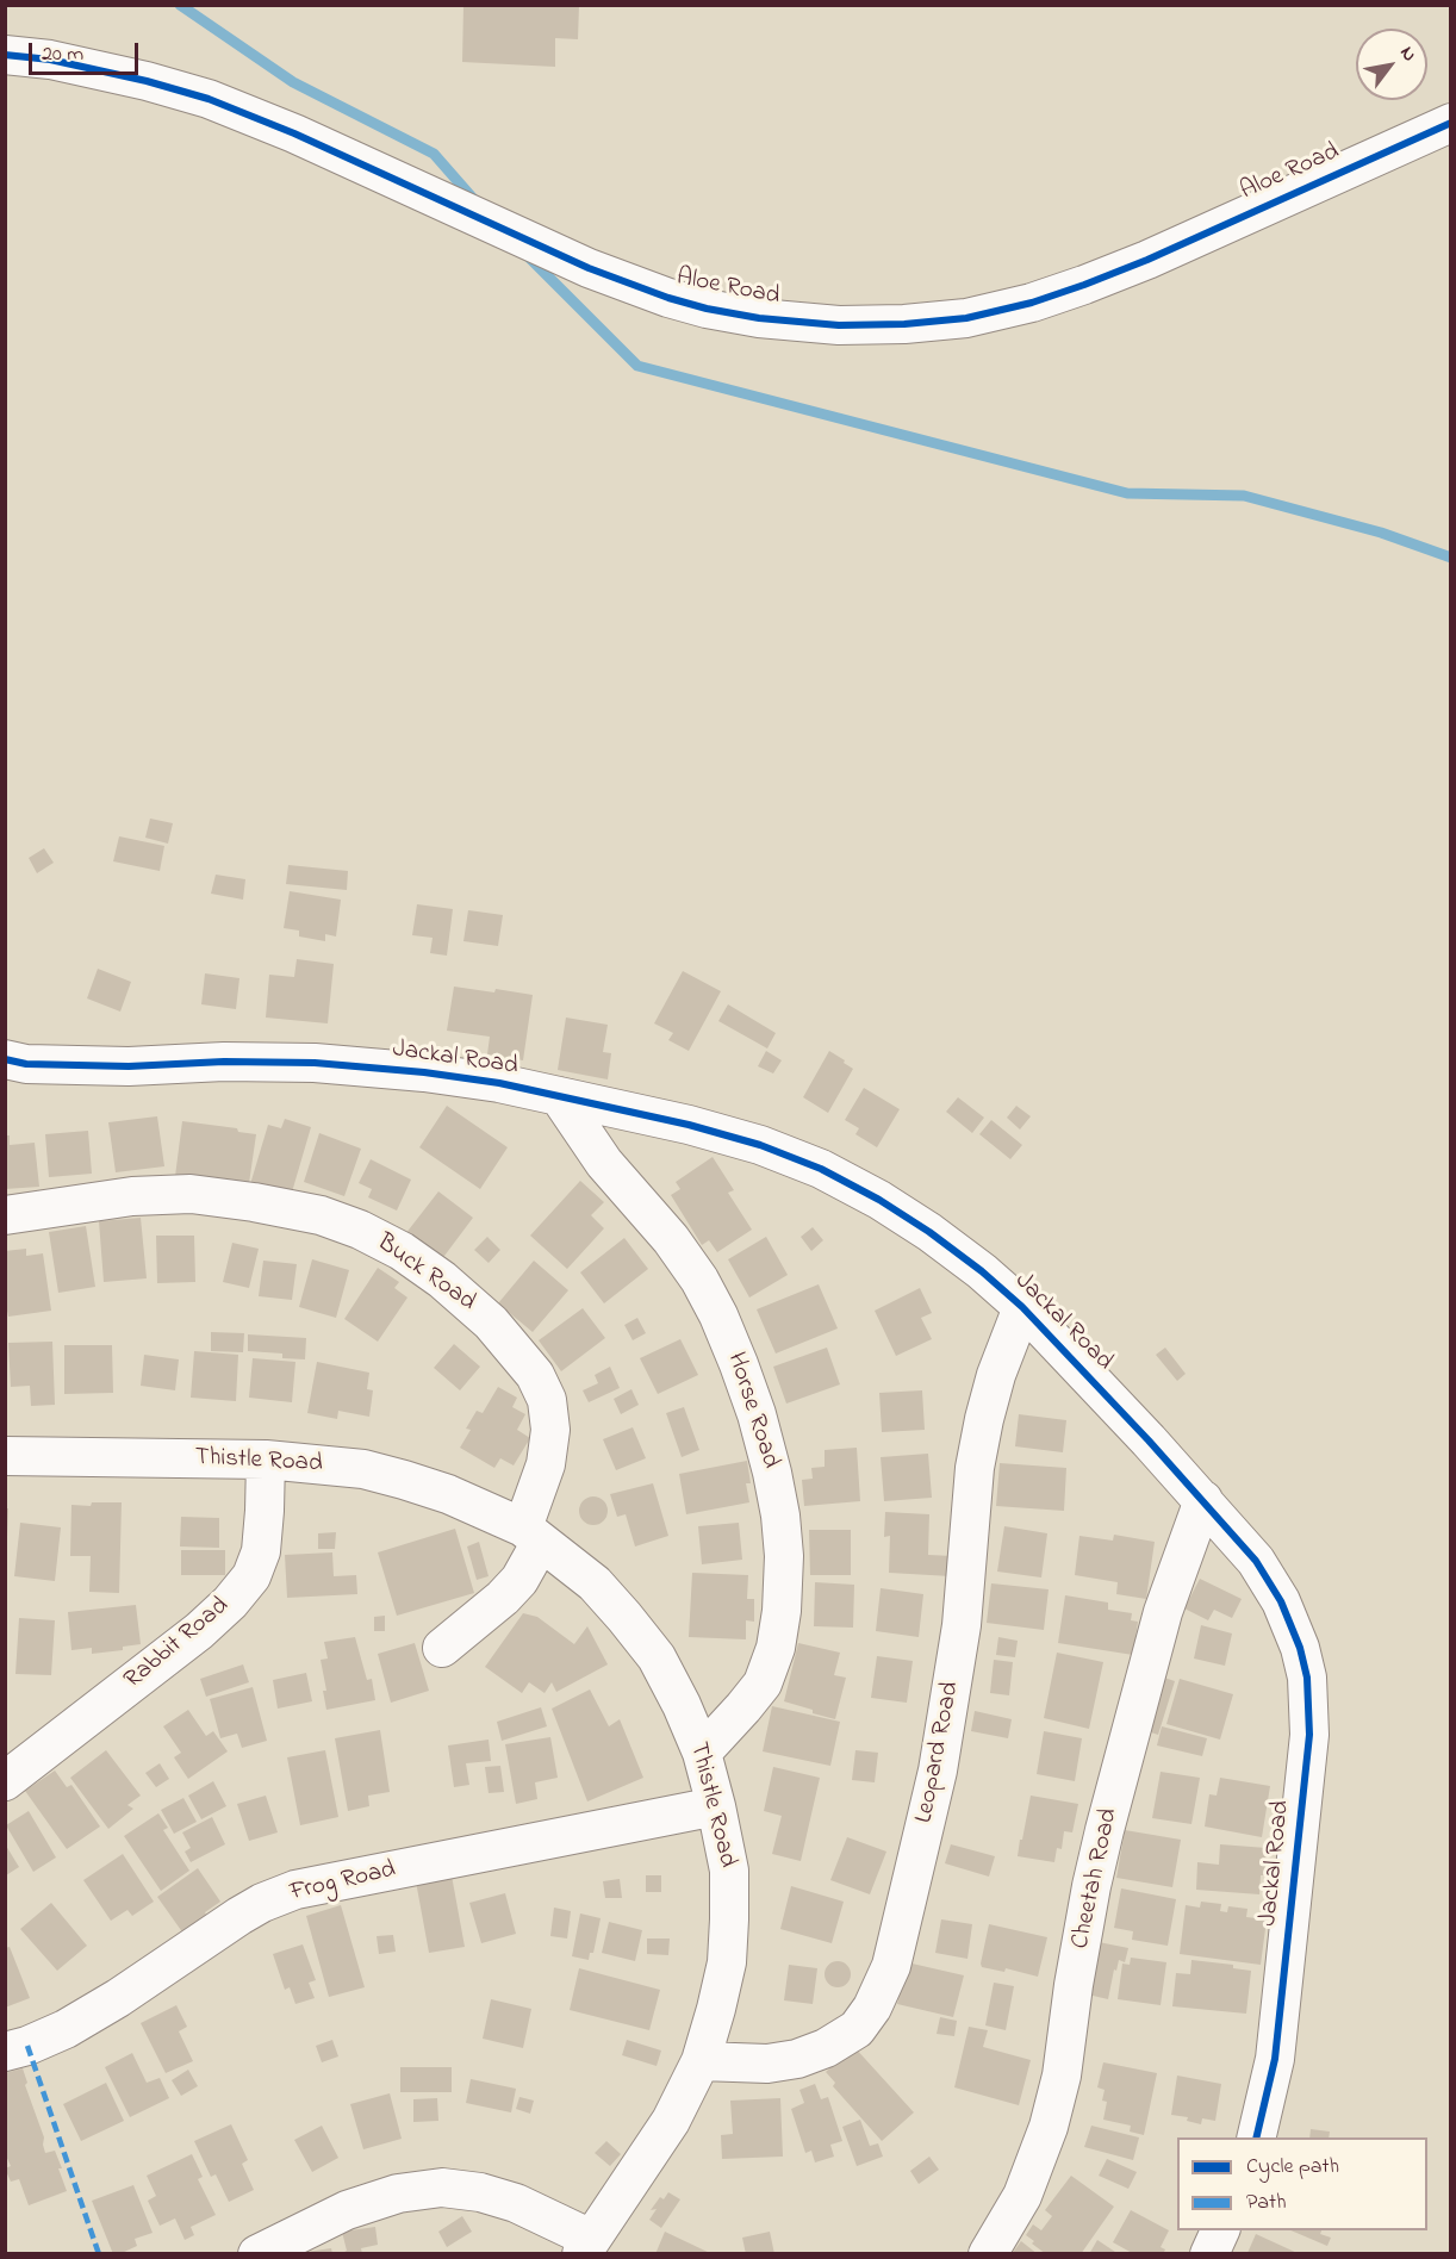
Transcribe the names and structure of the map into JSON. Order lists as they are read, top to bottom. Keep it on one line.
{"streets":{"street":["Aloe Road","Jackal Road","Buck Road","Horse Road","Thistle Road","Rabbit Road","Leopard Road","Cheetah Road","Frog Road"]},"crossings":[["Jackal Road","Horse Road"],["Jackal Road","Leopard Road"],["Jackal Road","Cheetah Road"],["Buck Road","Thistle Road"],["Horse Road","Thistle Road"],["Thistle Road","Rabbit Road"],["Thistle Road","Leopard Road"],["Thistle Road","Frog Road"]],"legend":["Cycle path","Path"],"scale_bar":"20 m","north":"top right"}
